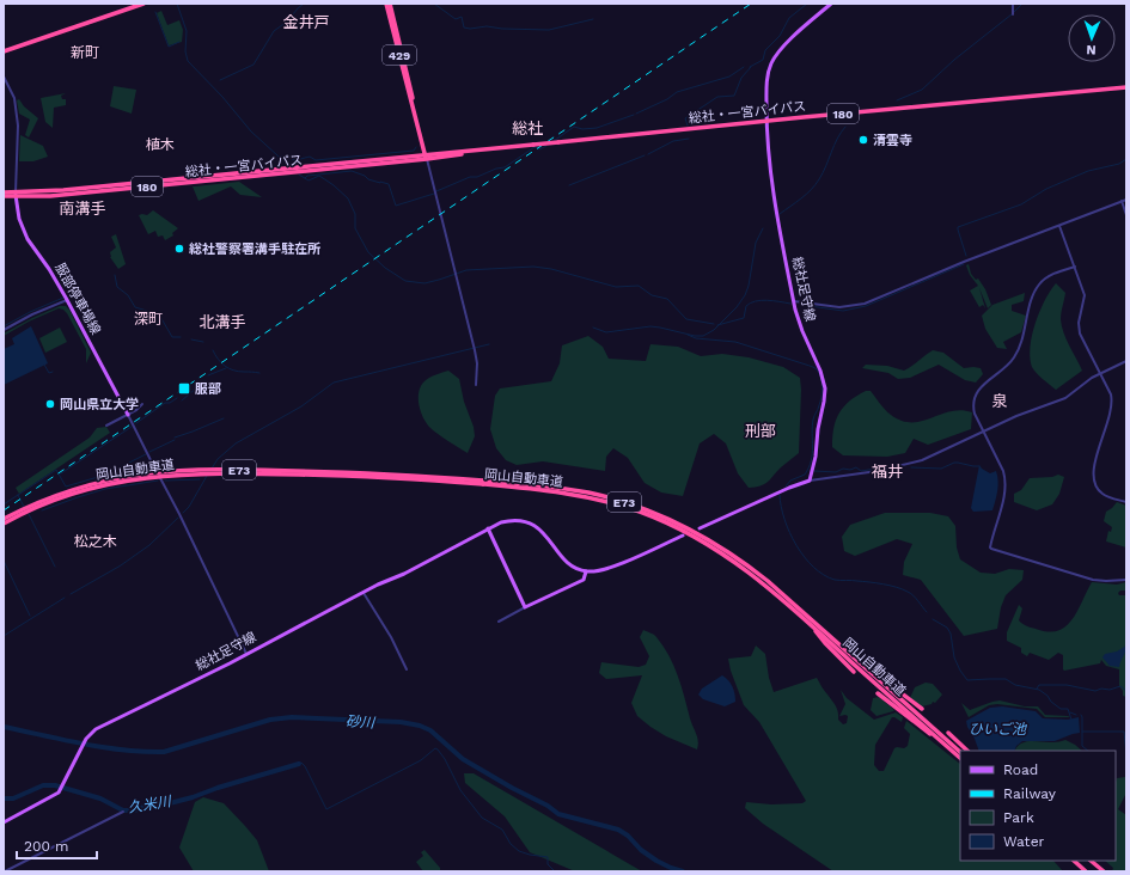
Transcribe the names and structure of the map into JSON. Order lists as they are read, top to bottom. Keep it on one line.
{"streets":{"highway":["429","総社・一宮バイパス","180","岡山自動車道","E73"],"main road":["総社足守線","服部停車場線"]},"crossings":[["429","総社・一宮バイパス"],["総社・一宮バイパス","総社足守線"],["総社・一宮バイパス","服部停車場線"]],"districts":["金井戸","新町","総社","植木","南溝手","深町","北溝手","泉","刑部","福井","松之木"],"water":["砂川","ひいご池","久米川"],"places":{"other":["清雲寺","総社警察署溝手駐在所","岡山県立大学"],"transit":["服部"]},"legend":["Road","Railway","Park","Water"],"scale_bar":"200 m","north":"bottom"}
